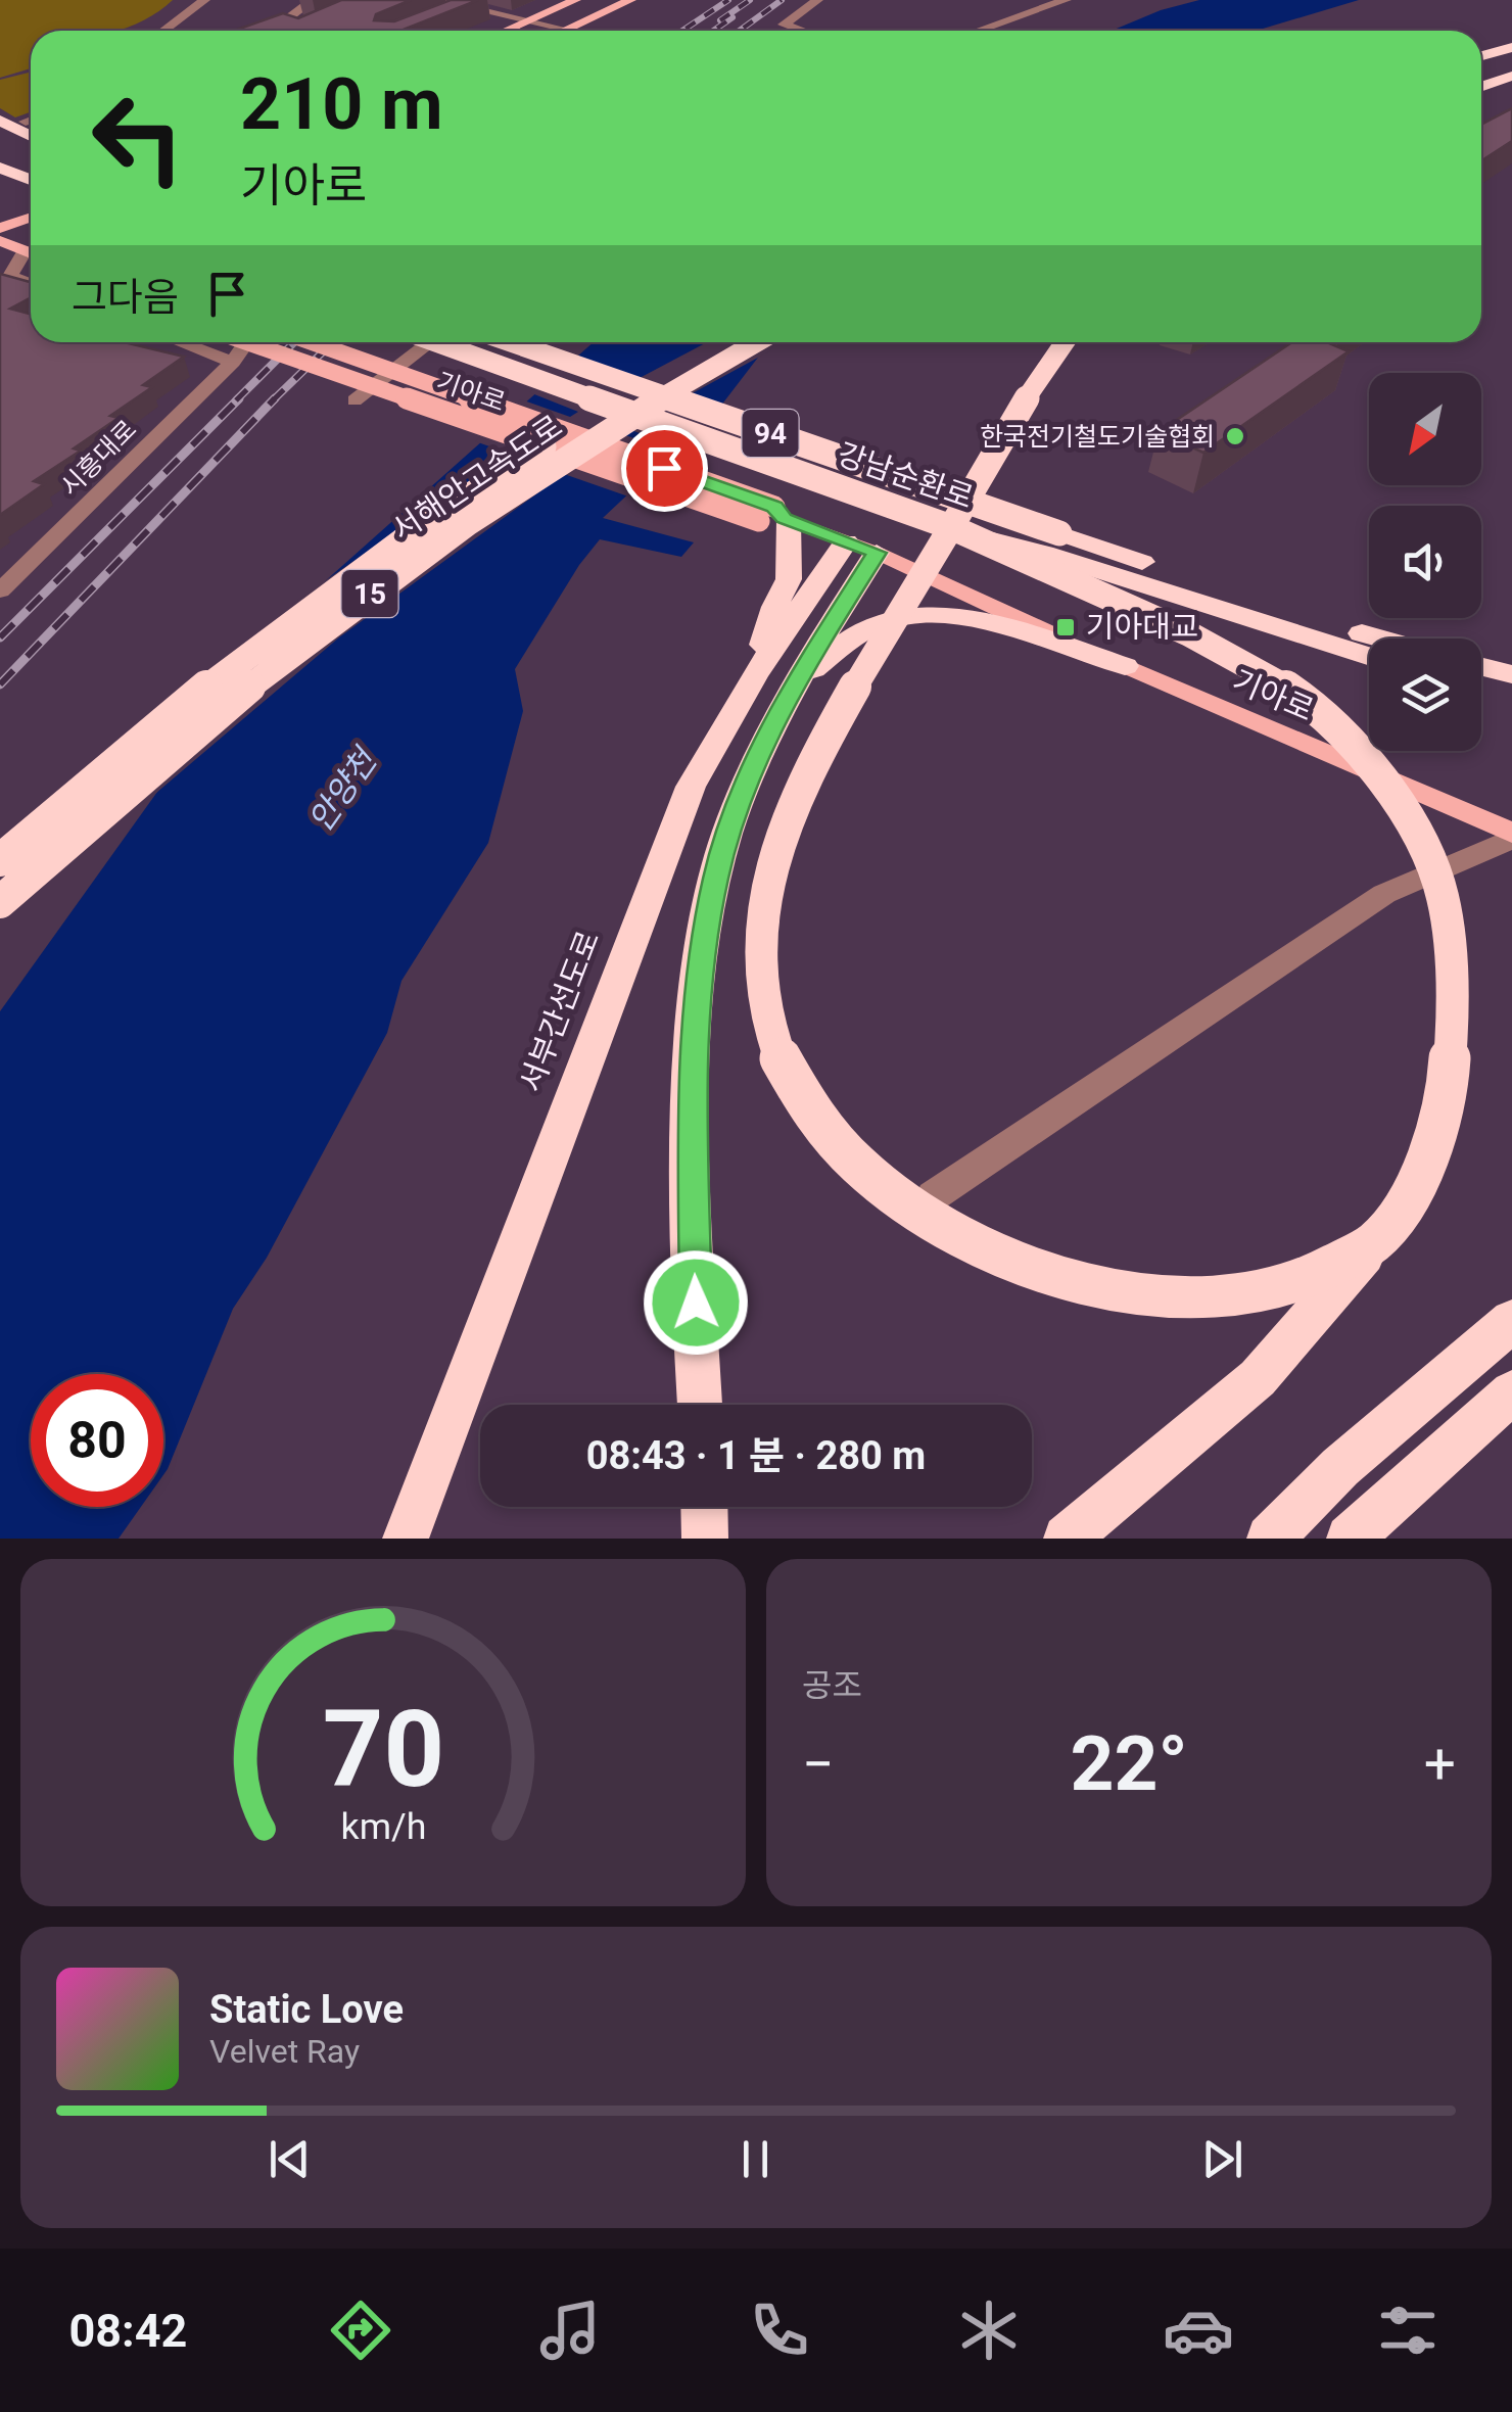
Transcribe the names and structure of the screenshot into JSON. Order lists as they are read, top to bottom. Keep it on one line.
{"streets":{"highway":["94","강남순환로","서해안고속도로","15","서부간선도로"],"main road":["기아로"],"street":["시흥대로"]},"crossings":[["기아로","서부간선도로"]],"water":["안양천"],"places":{"other":["한국전기철도기술협회"],"transit":["기아대교"]},"north":"bottom left","page":{"turn":["210 m","기아로"],"then":"그다음","limit":"80","trip":"08:43 · 1 분 · 280 m","tile":"공조","heat":["−","22°","+"],"song":["Static Love","Velvet Ray"],"tabs":"08:42","gauge":["70","km/h"]}}
